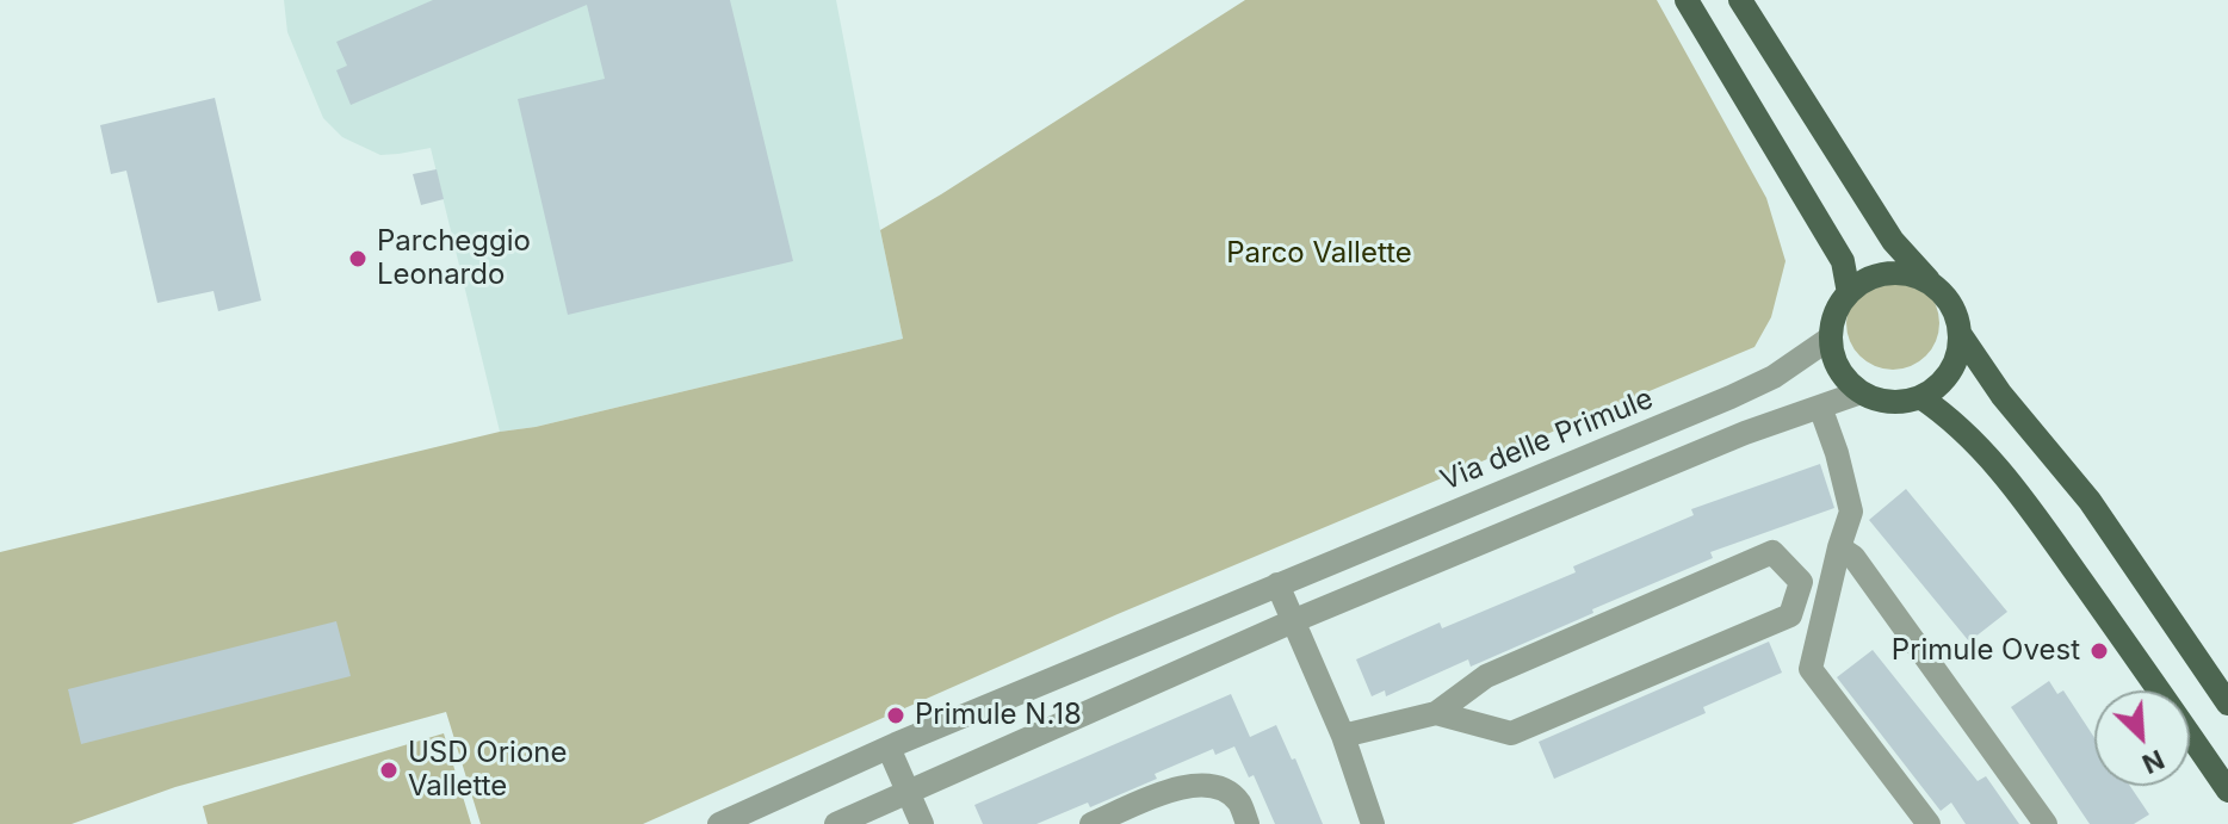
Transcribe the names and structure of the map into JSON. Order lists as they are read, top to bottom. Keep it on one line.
{"streets":{"street":["Via delle Primule"]},"parks":["Parco Vallette"],"places":["Parcheggio Leonardo","Primule Ovest","Primule N.18","USD Orione Vallette"],"north":"bottom right"}
